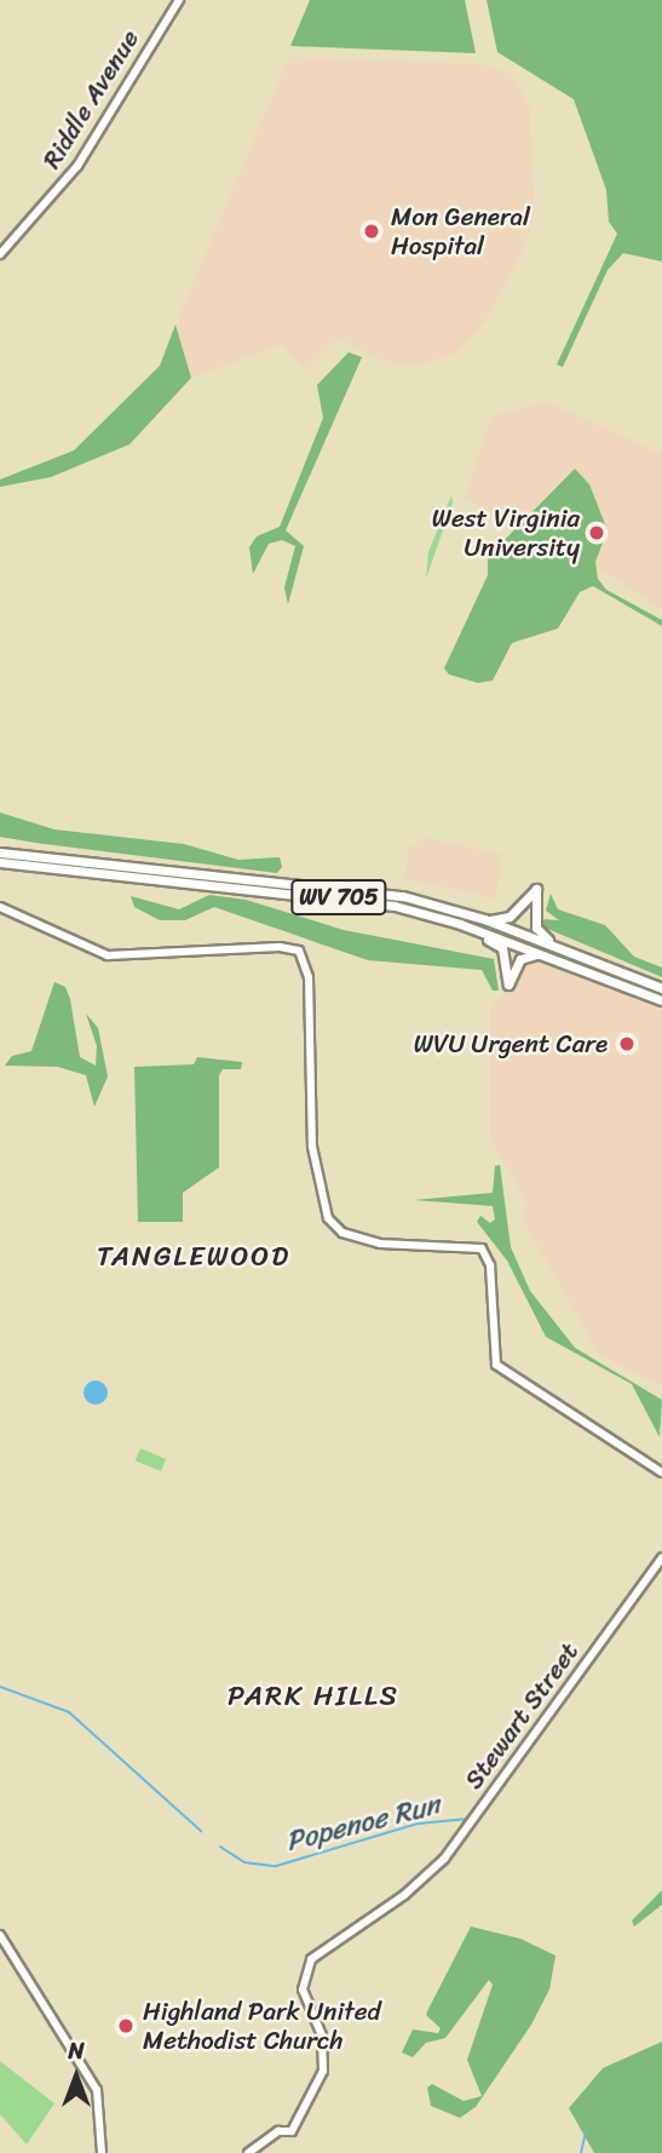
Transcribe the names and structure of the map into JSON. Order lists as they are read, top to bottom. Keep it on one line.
{"streets":{"main road":["WV 705"],"street":["Riddle Avenue","Stewart Street"]},"districts":["TANGLEWOOD","PARK HILLS"],"water":["Popenoe Run"],"places":["Mon General Hospital","West Virginia University","WVU Urgent Care","Highland Park United Methodist Church"],"north":"top"}
